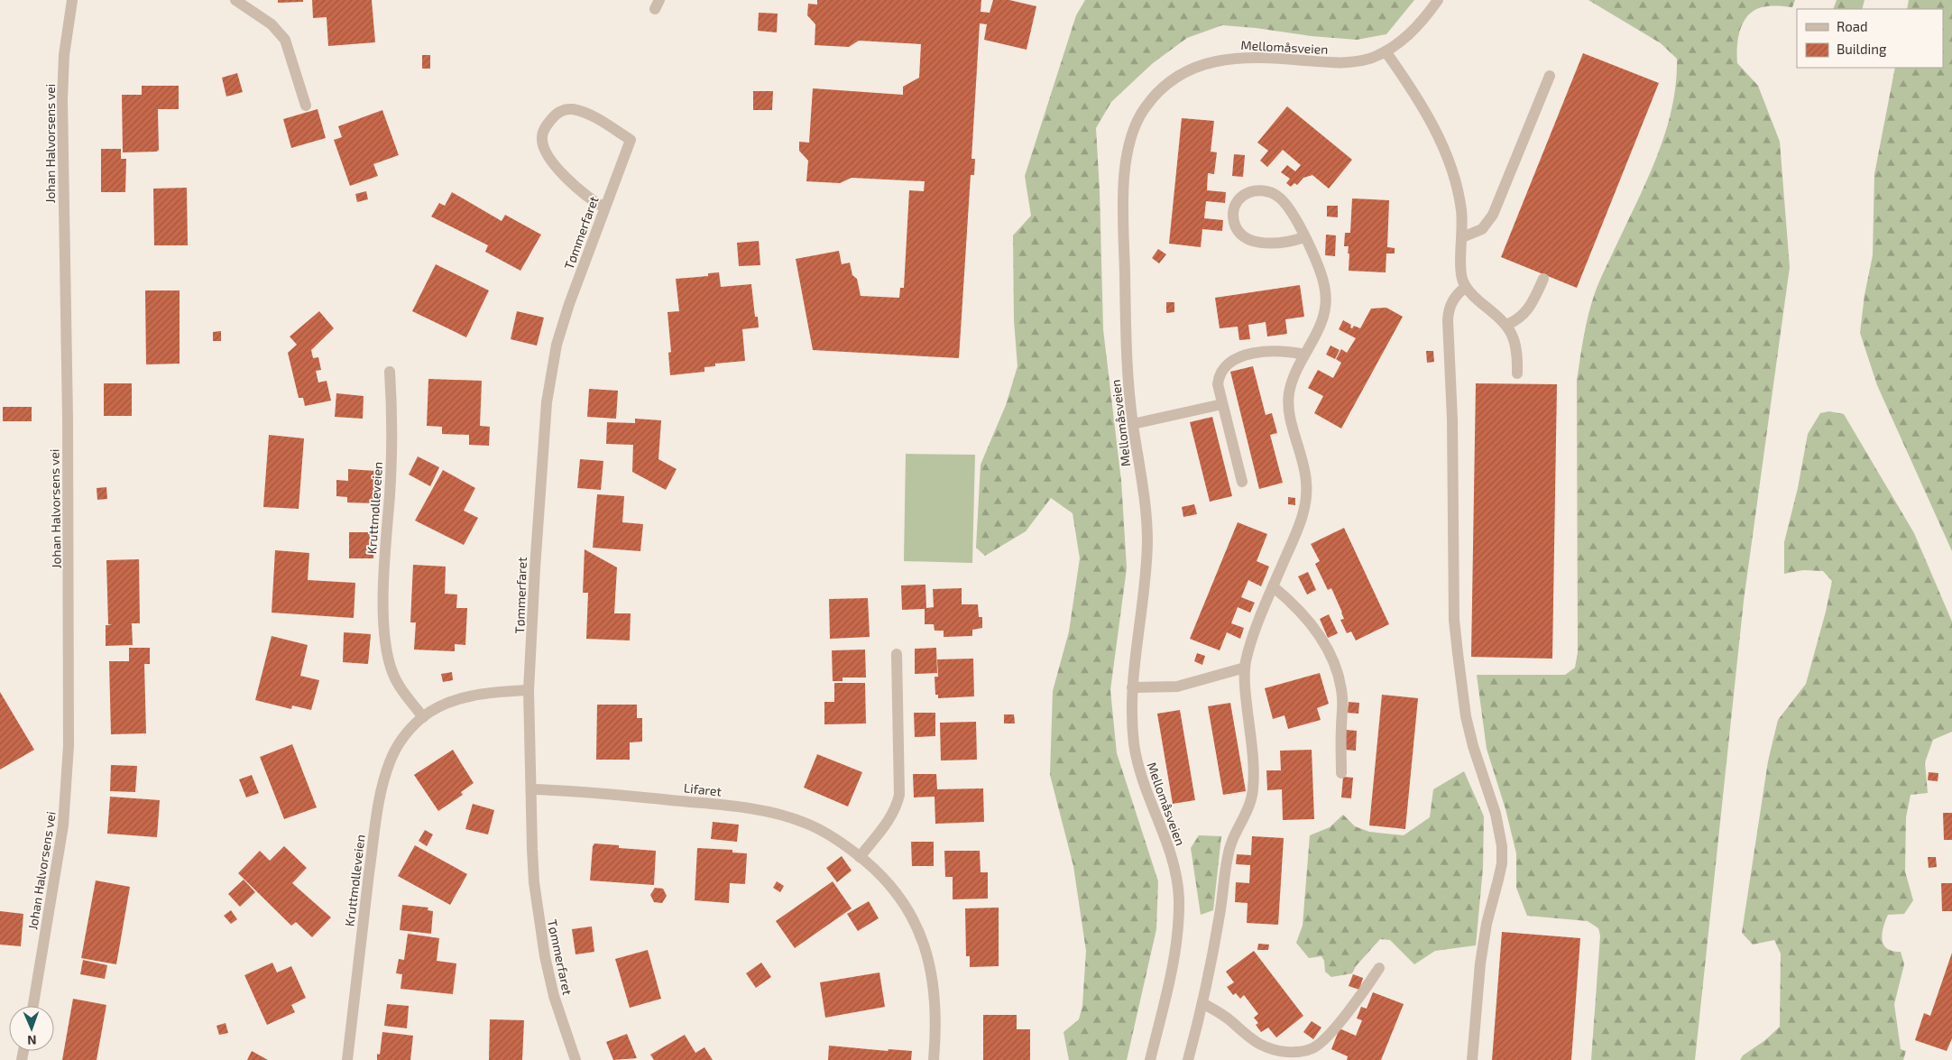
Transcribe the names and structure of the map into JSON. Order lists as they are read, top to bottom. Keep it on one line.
{"streets":{"street":["Mellomåsveien","Johan Halvorsens vei","Tømmerfaret","Kruttmølleveien","Lifaret"]},"crossings":[["Tømmerfaret","Kruttmølleveien"],["Tømmerfaret","Lifaret"]],"legend":["Road","Building"],"north":"bottom"}
